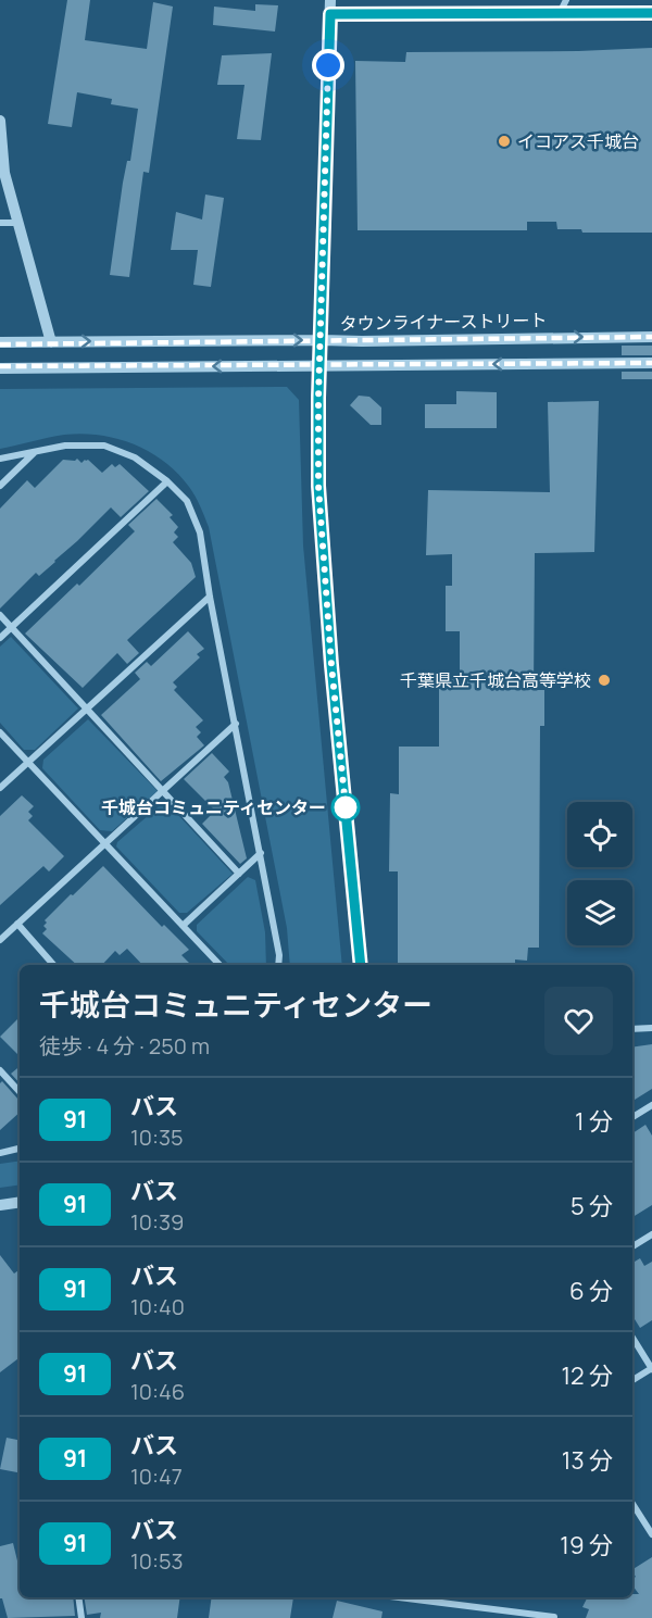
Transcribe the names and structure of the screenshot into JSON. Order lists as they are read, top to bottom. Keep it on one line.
{"streets":{"street":["タウンライナーストリート"]},"places":["イコアス千城台","千葉県立千城台高等学校","千城台コミュニティセンター"],"lines":["bus line 91"],"page":{"heading":["千城台コミュニティセンター","徒歩 · 4 分 · 250 m"],"list":[{"mark":"91","name":"バス","note":"10:35","value":"1 分"},{"mark":"91","name":"バス","note":"10:39","value":"5 分"},{"mark":"91","name":"バス","note":"10:40","value":"6 分"},{"mark":"91","name":"バス","note":"10:46","value":"12 分"},{"mark":"91","name":"バス","note":"10:47","value":"13 分"},{"mark":"91","name":"バス","note":"10:53","value":"19 分"}]}}
